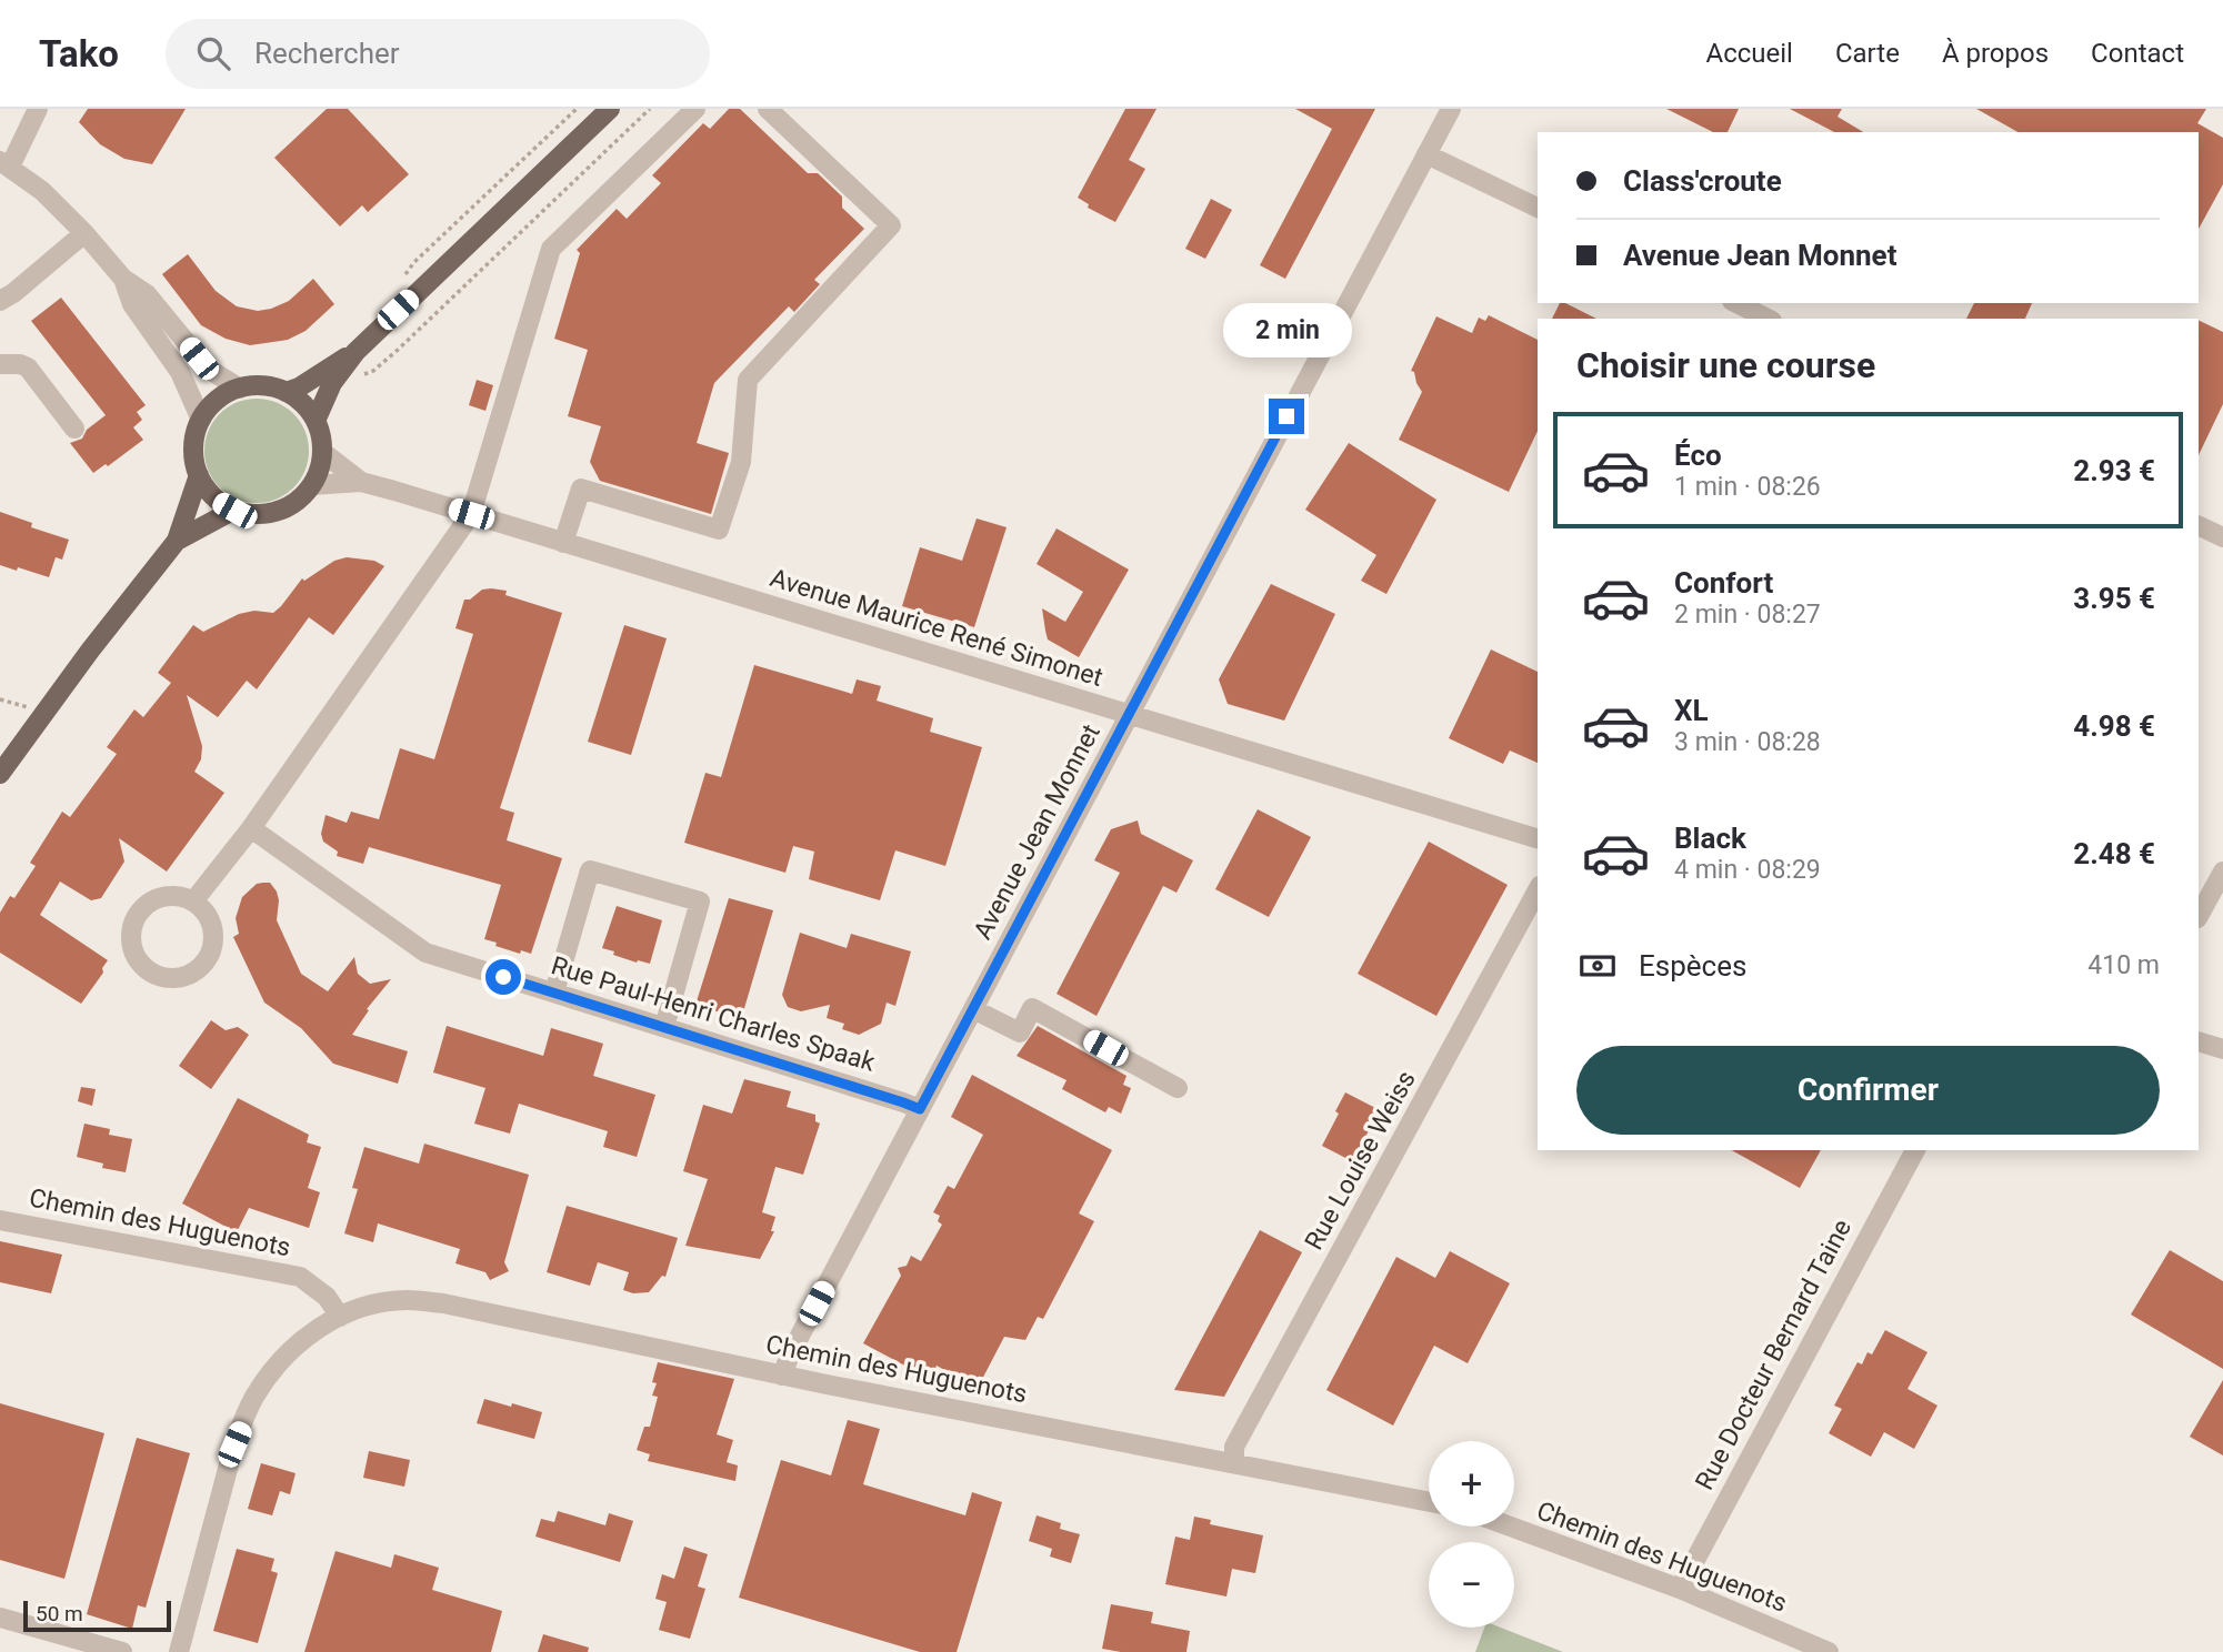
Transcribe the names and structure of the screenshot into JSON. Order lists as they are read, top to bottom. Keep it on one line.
{"streets":{"street":["Avenue Maurice René Simonet","Avenue Jean Monnet","Rue Paul-Henri Charles Spaak","Rue Louise Weiss","Chemin des Huguenots","Rue Docteur Bernard Taine"]},"crossings":[["Avenue Maurice René Simonet","Avenue Jean Monnet"],["Avenue Jean Monnet","Rue Paul-Henri Charles Spaak"],["Avenue Jean Monnet","Chemin des Huguenots"],["Rue Louise Weiss","Chemin des Huguenots"],["Chemin des Huguenots","Rue Docteur Bernard Taine"]],"scale_bar":"50 m","page":{"header":"Tako","search":"Rechercher","nav":["Accueil","Carte","À propos","Contact"],"banner":["Class'croute","Avenue Jean Monnet"],"bubble":"2 min","heading":"Choisir une course","list":[{"name":"Éco","note":"1 min · 08:26","value":"2.93 €"},{"name":"Confort","note":"2 min · 08:27","value":"3.95 €"},{"name":"XL","note":"3 min · 08:28","value":"4.98 €"},{"name":"Black","note":"4 min · 08:29","value":"2.48 €"}],"pay":["Espèces","410 m"],"buttons":"Confirmer","map_buttons":["+","−"],"scale":"50 m"}}
